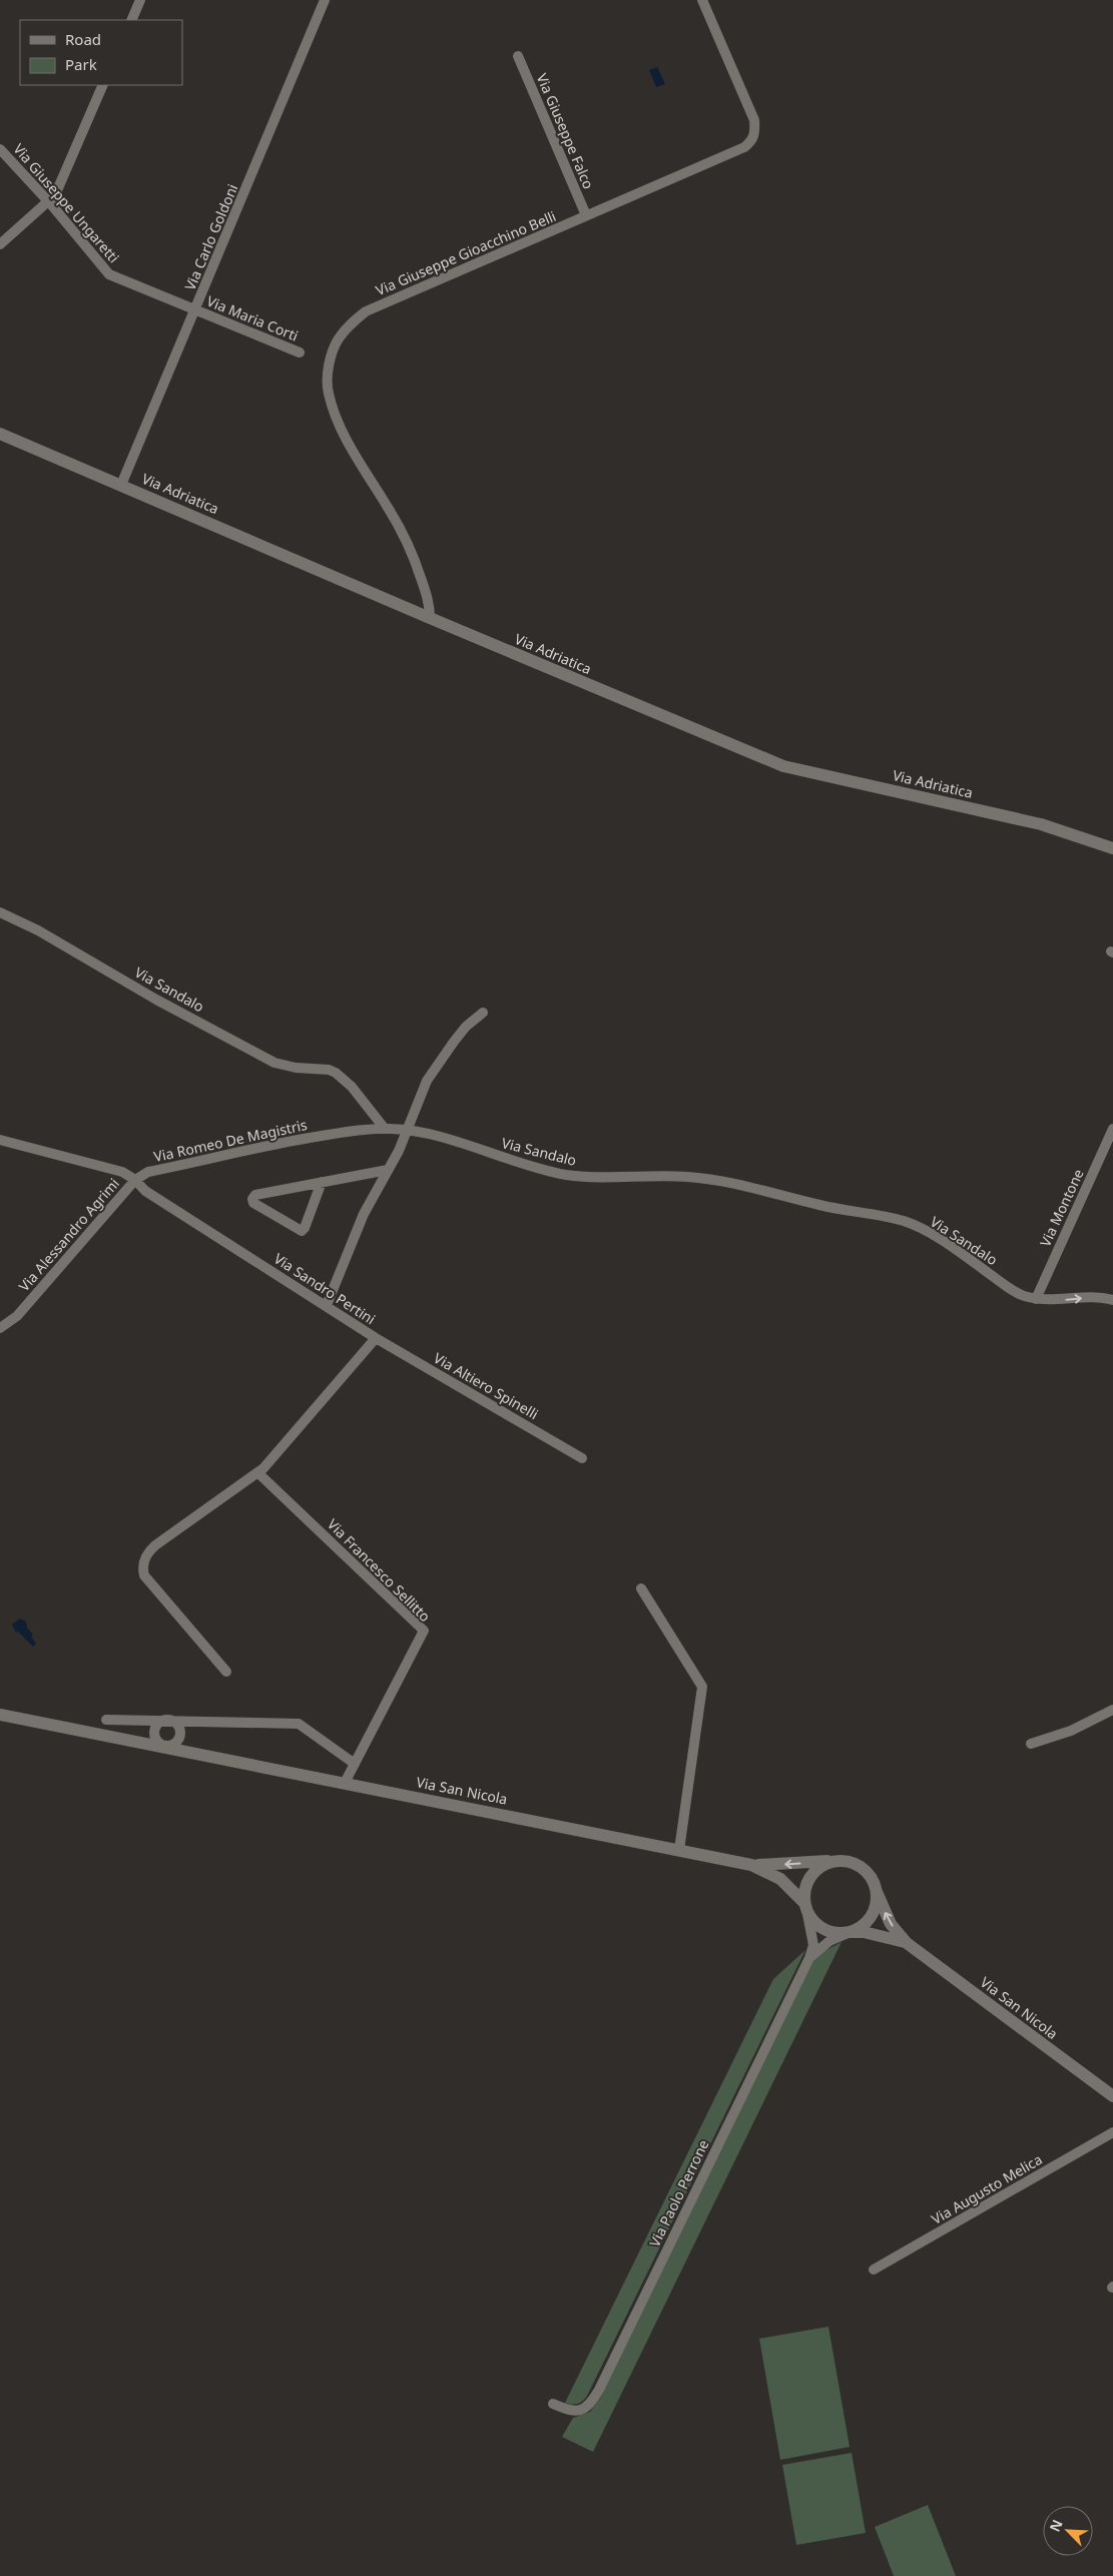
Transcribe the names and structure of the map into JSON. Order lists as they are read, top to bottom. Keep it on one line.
{"streets":{"street":["Via Giuseppe Falco","Via Giuseppe Ungaretti","Via Carlo Goldoni","Via Giuseppe Gioacchino Belli","Via Maria Corti","Via Adriatica","Via Sandalo","Via Romeo De Magistris","Via Montone","Via Alessandro Agrimi","Via Sandro Pertini","Via Altiero Spinelli","Via Francesco Sellitto","Via San Nicola","Via Augusto Melica","Via Paolo Perrone"]},"crossings":[["Via Giuseppe Falco","Via Giuseppe Gioacchino Belli"],["Via Giuseppe Ungaretti","Via Carlo Goldoni"],["Via Giuseppe Ungaretti","Via Maria Corti"],["Via Carlo Goldoni","Via Maria Corti"],["Via Carlo Goldoni","Via Adriatica"],["Via Giuseppe Gioacchino Belli","Via Adriatica"],["Via Sandalo","Via Romeo De Magistris"],["Via Sandalo","Via Montone"],["Via Romeo De Magistris","Via Alessandro Agrimi"],["Via Romeo De Magistris","Via Sandro Pertini"],["Via Alessandro Agrimi","Via Sandro Pertini"],["Via Sandro Pertini","Via Altiero Spinelli"],["Via Sandro Pertini","Via Francesco Sellitto"],["Via Francesco Sellitto","Via San Nicola"],["Via San Nicola","Via Paolo Perrone"]],"legend":["Road","Park"],"north":"top left"}
